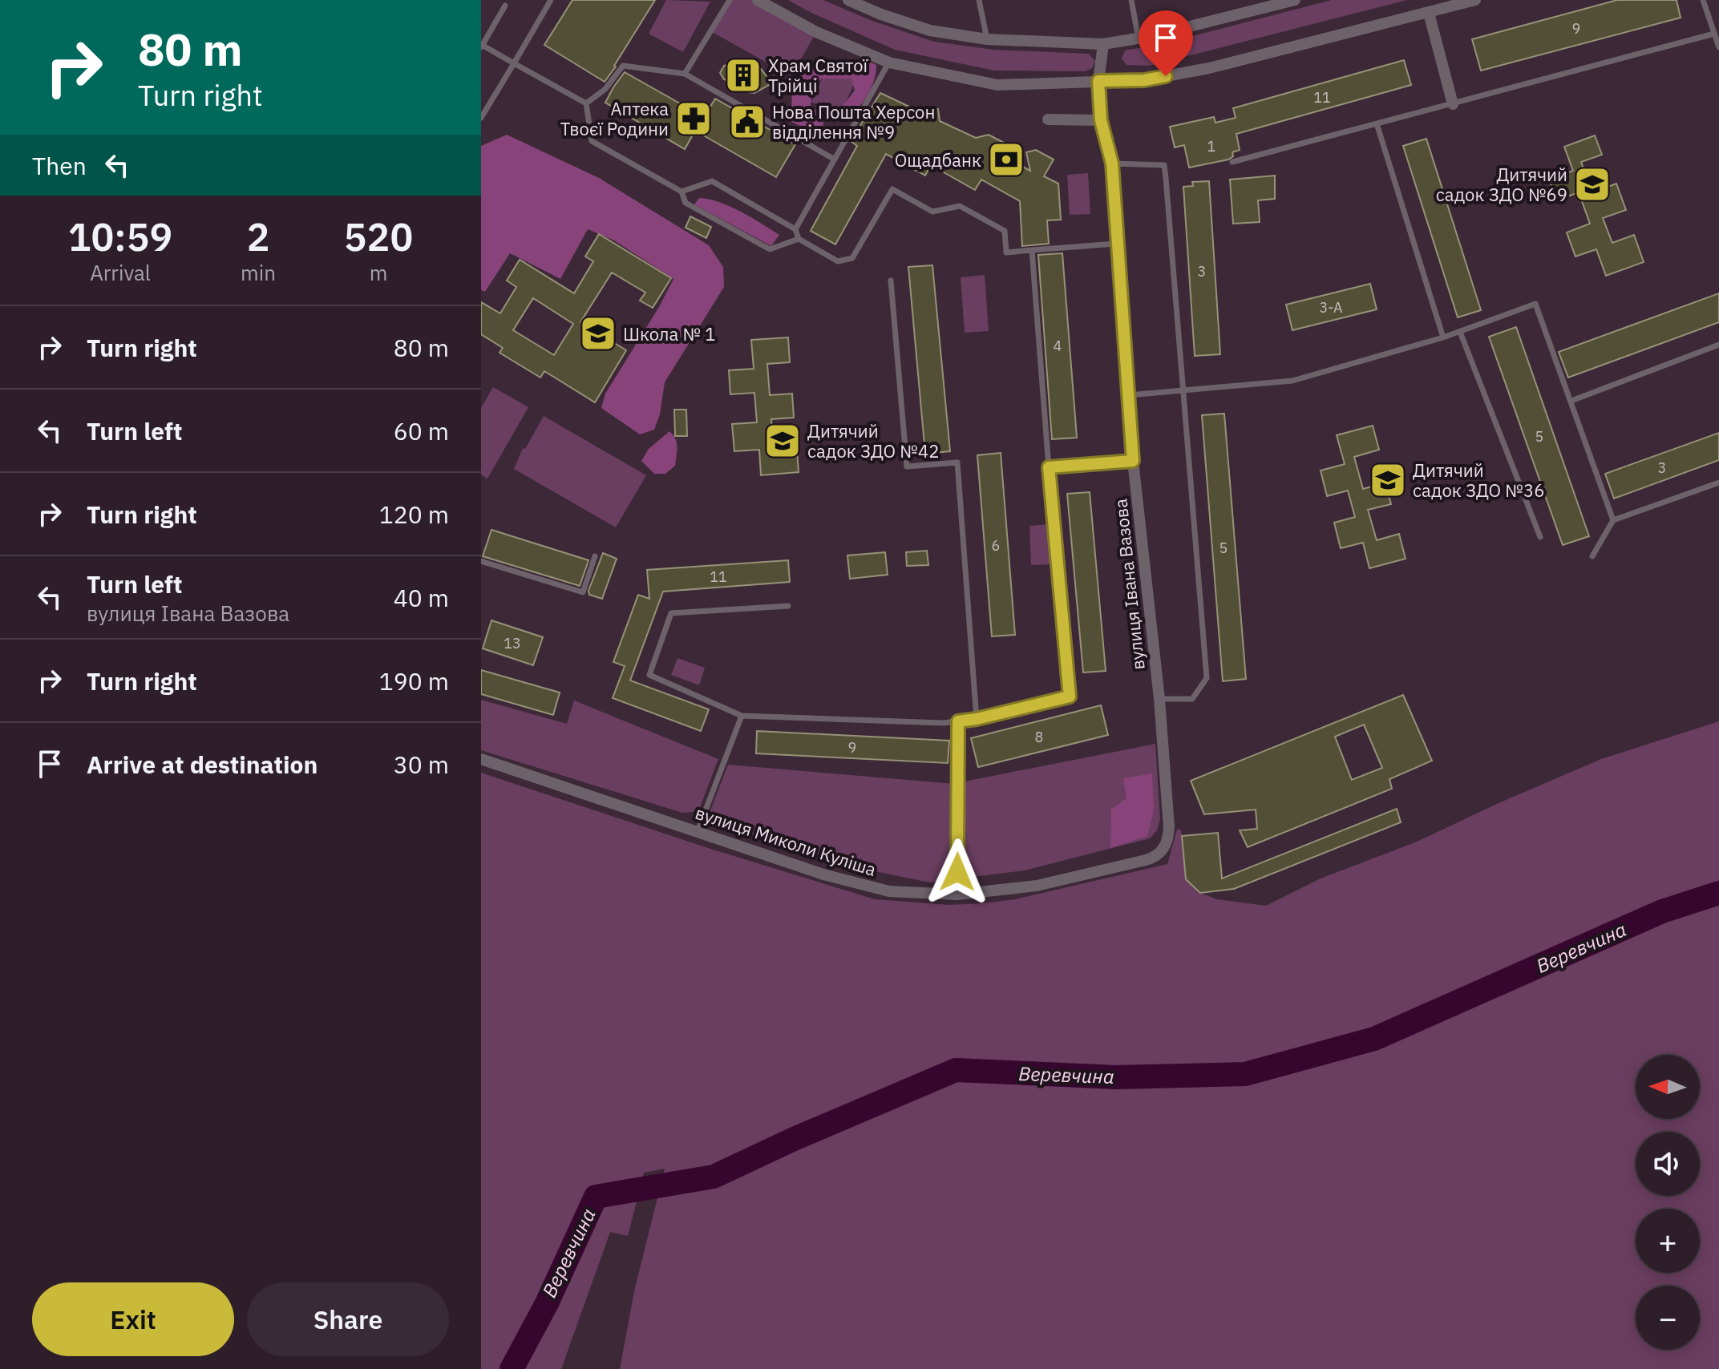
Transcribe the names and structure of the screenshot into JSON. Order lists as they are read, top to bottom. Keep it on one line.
{"streets":{"street":["вулиця Івана Вазова","вулиця Миколи Куліша"]},"crossings":[["вулиця Івана Вазова","вулиця Миколи Куліша"]],"water":["Веревчина"],"places":{"building":["Храм Святої Трійці"],"pharmacy":["Аптека Твоєї Родини"],"public building":["Нова Пошта Херсон відділення №9"],"bank":["Ощадбанк"],"school or university":["Дитячий садок ЗДО №69","Школа № 1","Дитячий садок ЗДО №42","Дитячий садок ЗДО №36"]},"house_numbers":["9","11","1","3","3-А","4","5","3","6","5","11","13","8","9"],"north":"left","page":{"turn":["80 m","Turn right"],"then":"Then","eta":["10:59","Arrival","2","min","520","m"],"list":[{"name":"Turn right","value":"80 m"},{"name":"Turn left","value":"60 m"},{"name":"Turn right","value":"120 m"},{"name":"Turn left","note":"вулиця Івана Вазова","value":"40 m"},{"name":"Turn right","value":"190 m"},{"name":"Arrive at destination","value":"30 m"}],"map_buttons":["+","−"],"buttons":["Exit","Share"]}}
